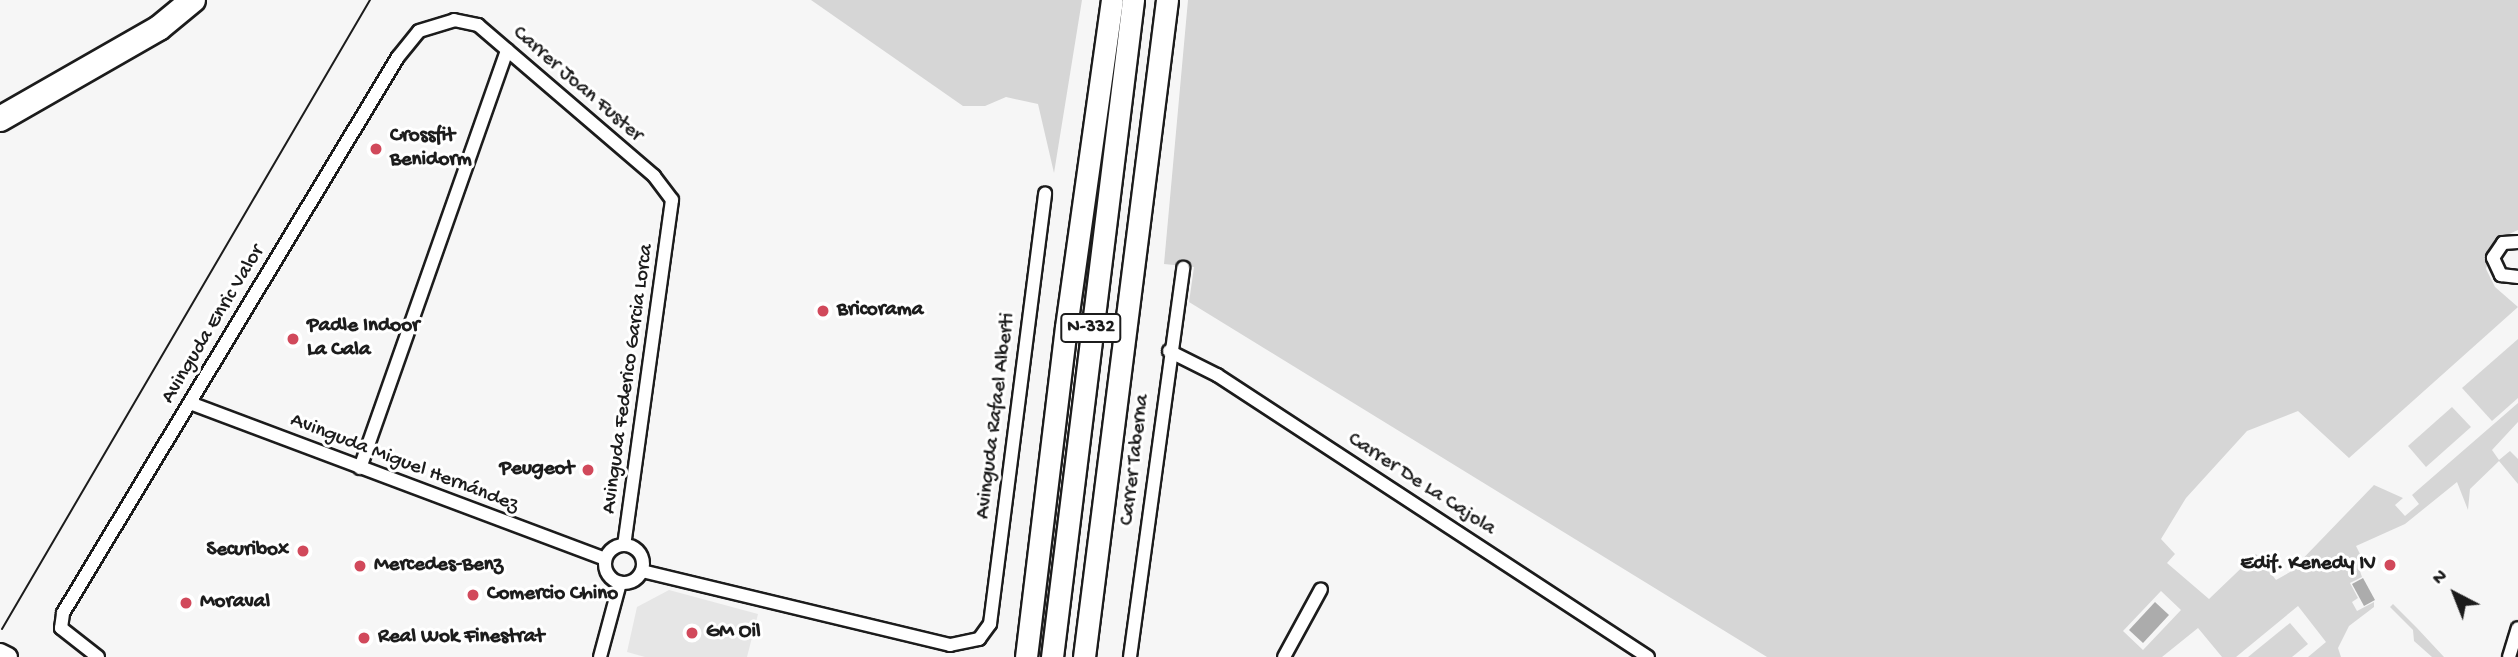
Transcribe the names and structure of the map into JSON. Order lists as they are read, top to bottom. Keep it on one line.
{"streets":{"highway":["N-332"],"street":["Carrer Joan Fuster","Avinguda Enric Valor","Avinguda Federico Garcia Lorca","Avinguda Rafael Alberti","Carrer Taberna","Avinguda Miguel Hernández","Carrer De La Cajola"]},"crossings":[["Carrer Joan Fuster","Avinguda Enric Valor"],["Carrer Joan Fuster","Avinguda Federico Garcia Lorca"],["Avinguda Enric Valor","Avinguda Miguel Hernández"],["Avinguda Federico Garcia Lorca","Avinguda Rafael Alberti"],["Avinguda Federico Garcia Lorca","Avinguda Miguel Hernández"],["Avinguda Rafael Alberti","Avinguda Miguel Hernández"],["Carrer Taberna","Carrer De La Cajola"]],"places":["Crossfit Benidorm","Bricorama","Padle Indoor La Cala","Peugeot","Securibox","Edif. Kenedy IV","Mercedes-Benz","Comercio Chino","Moraval","GM Oil","Real Wok Finestrat"],"north":"top left"}
